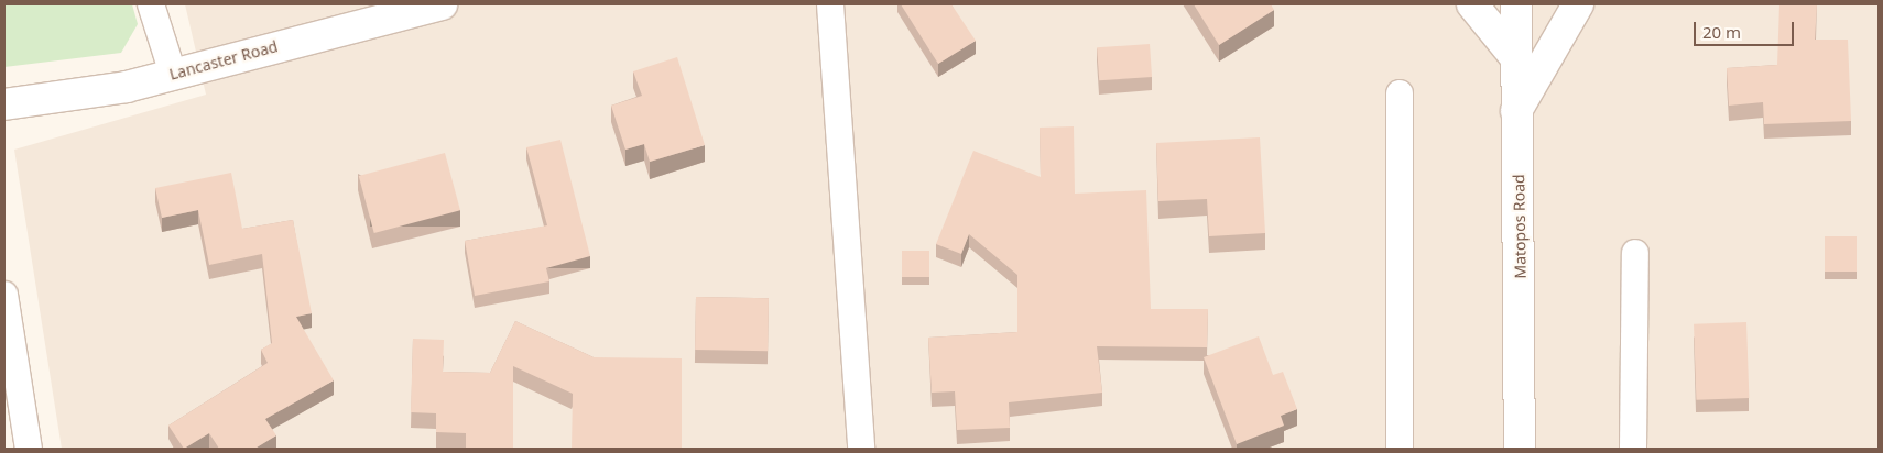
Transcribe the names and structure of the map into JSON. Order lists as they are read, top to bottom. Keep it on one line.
{"streets":{"main road":["Lancaster Road","Matopos Road"]},"scale_bar":"20 m"}
